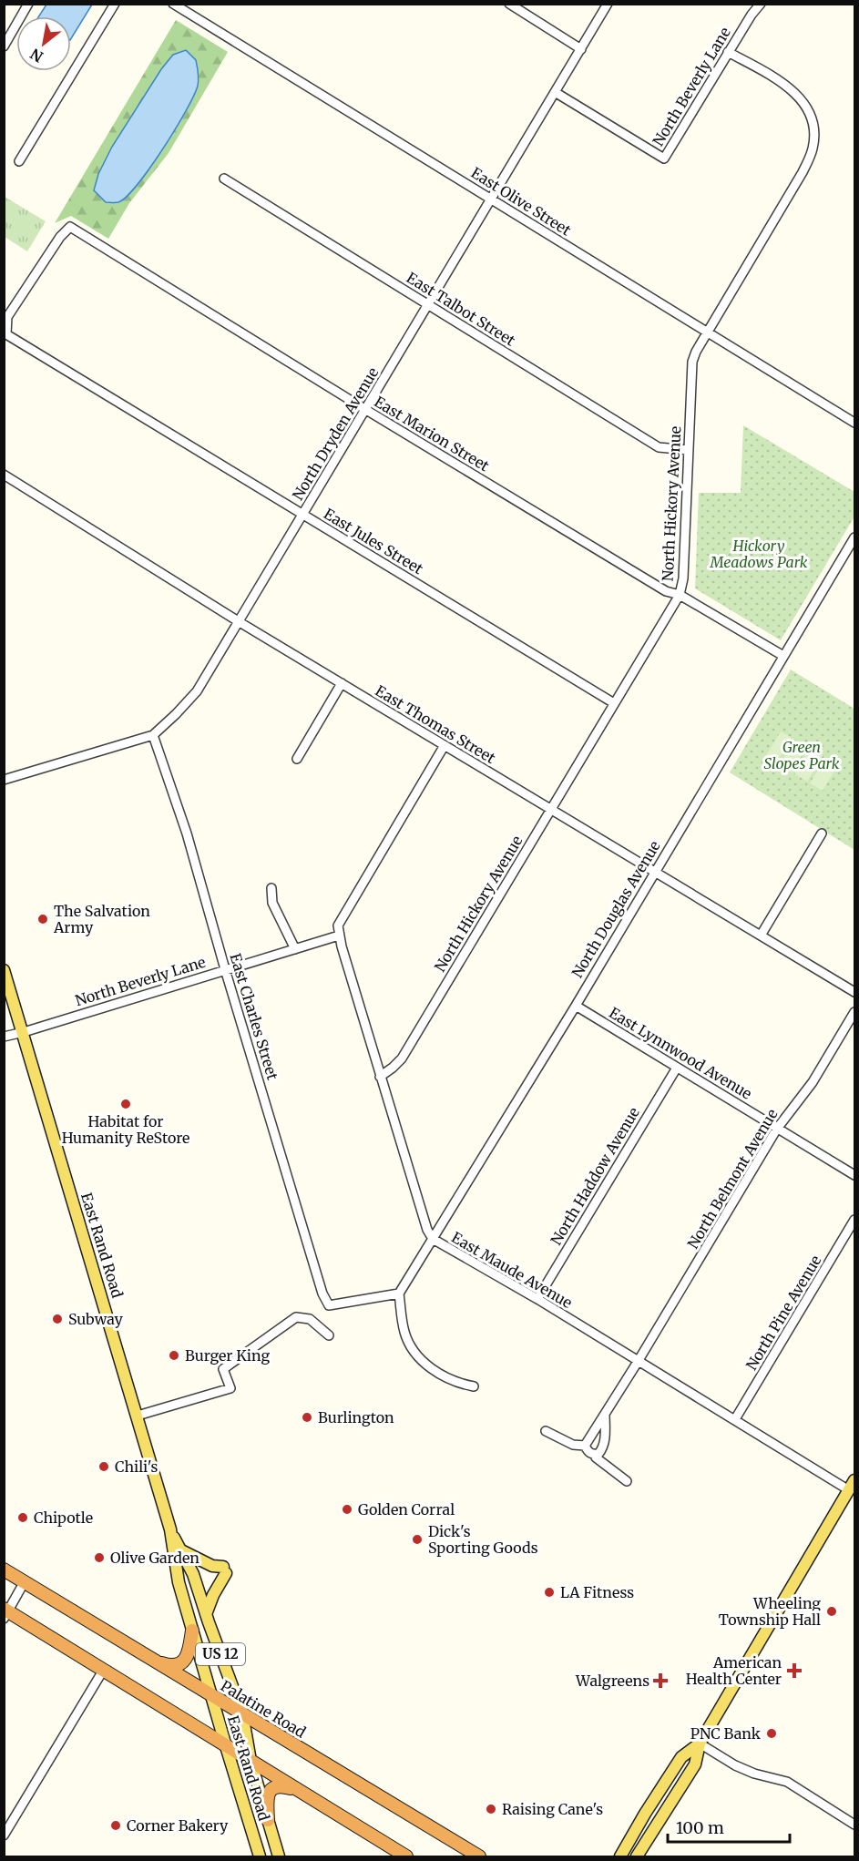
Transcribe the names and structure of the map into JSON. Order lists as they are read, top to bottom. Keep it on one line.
{"streets":{"highway":["Palatine Road"],"main road":["East Rand Road","US 12"],"street":["North Beverly Lane","East Olive Street","East Talbot Street","North Dryden Avenue","East Marion Street","North Hickory Avenue","East Jules Street","East Thomas Street","North Douglas Avenue","East Charles Street","East Lynnwood Avenue","North Haddow Avenue","North Belmont Avenue","East Maude Avenue","North Pine Avenue"]},"crossings":[["North Beverly Lane","North Dryden Avenue"],["North Beverly Lane","North Hickory Avenue"],["North Beverly Lane","East Charles Street"],["North Beverly Lane","East Rand Road"],["North Beverly Lane","East Maude Avenue"],["East Olive Street","North Dryden Avenue"],["East Olive Street","North Hickory Avenue"],["East Talbot Street","North Dryden Avenue"],["East Talbot Street","North Hickory Avenue"],["North Dryden Avenue","East Marion Street"],["North Dryden Avenue","East Jules Street"],["North Dryden Avenue","East Thomas Street"],["North Dryden Avenue","East Charles Street"],["East Marion Street","North Hickory Avenue"],["East Marion Street","East Jules Street"],["East Marion Street","North Douglas Avenue"],["North Hickory Avenue","East Jules Street"],["North Hickory Avenue","East Thomas Street"],["North Hickory Avenue","East Maude Avenue"],["East Thomas Street","North Douglas Avenue"],["North Douglas Avenue","East Charles Street"],["North Douglas Avenue","East Lynnwood Avenue"],["North Douglas Avenue","East Maude Avenue"],["East Lynnwood Avenue","North Haddow Avenue"],["East Lynnwood Avenue","North Belmont Avenue"],["North Haddow Avenue","East Maude Avenue"],["North Belmont Avenue","East Maude Avenue"],["East Rand Road","Palatine Road"],["East Maude Avenue","North Pine Avenue"]],"parks":["Hickory Meadows Park","Green Slopes Park"],"places":{"other":["The Salvation Army","Habitat for Humanity ReStore","Subway","Burger King","Burlington","Chili's","Golden Corral","Chipotle","Dick's Sporting Goods","Olive Garden","LA Fitness","Wheeling Township Hall","PNC Bank","Raising Cane's","Corner Bakery"],"health":["American Health Center","Walgreens"]},"scale_bar":"100 m","north":"bottom left"}
